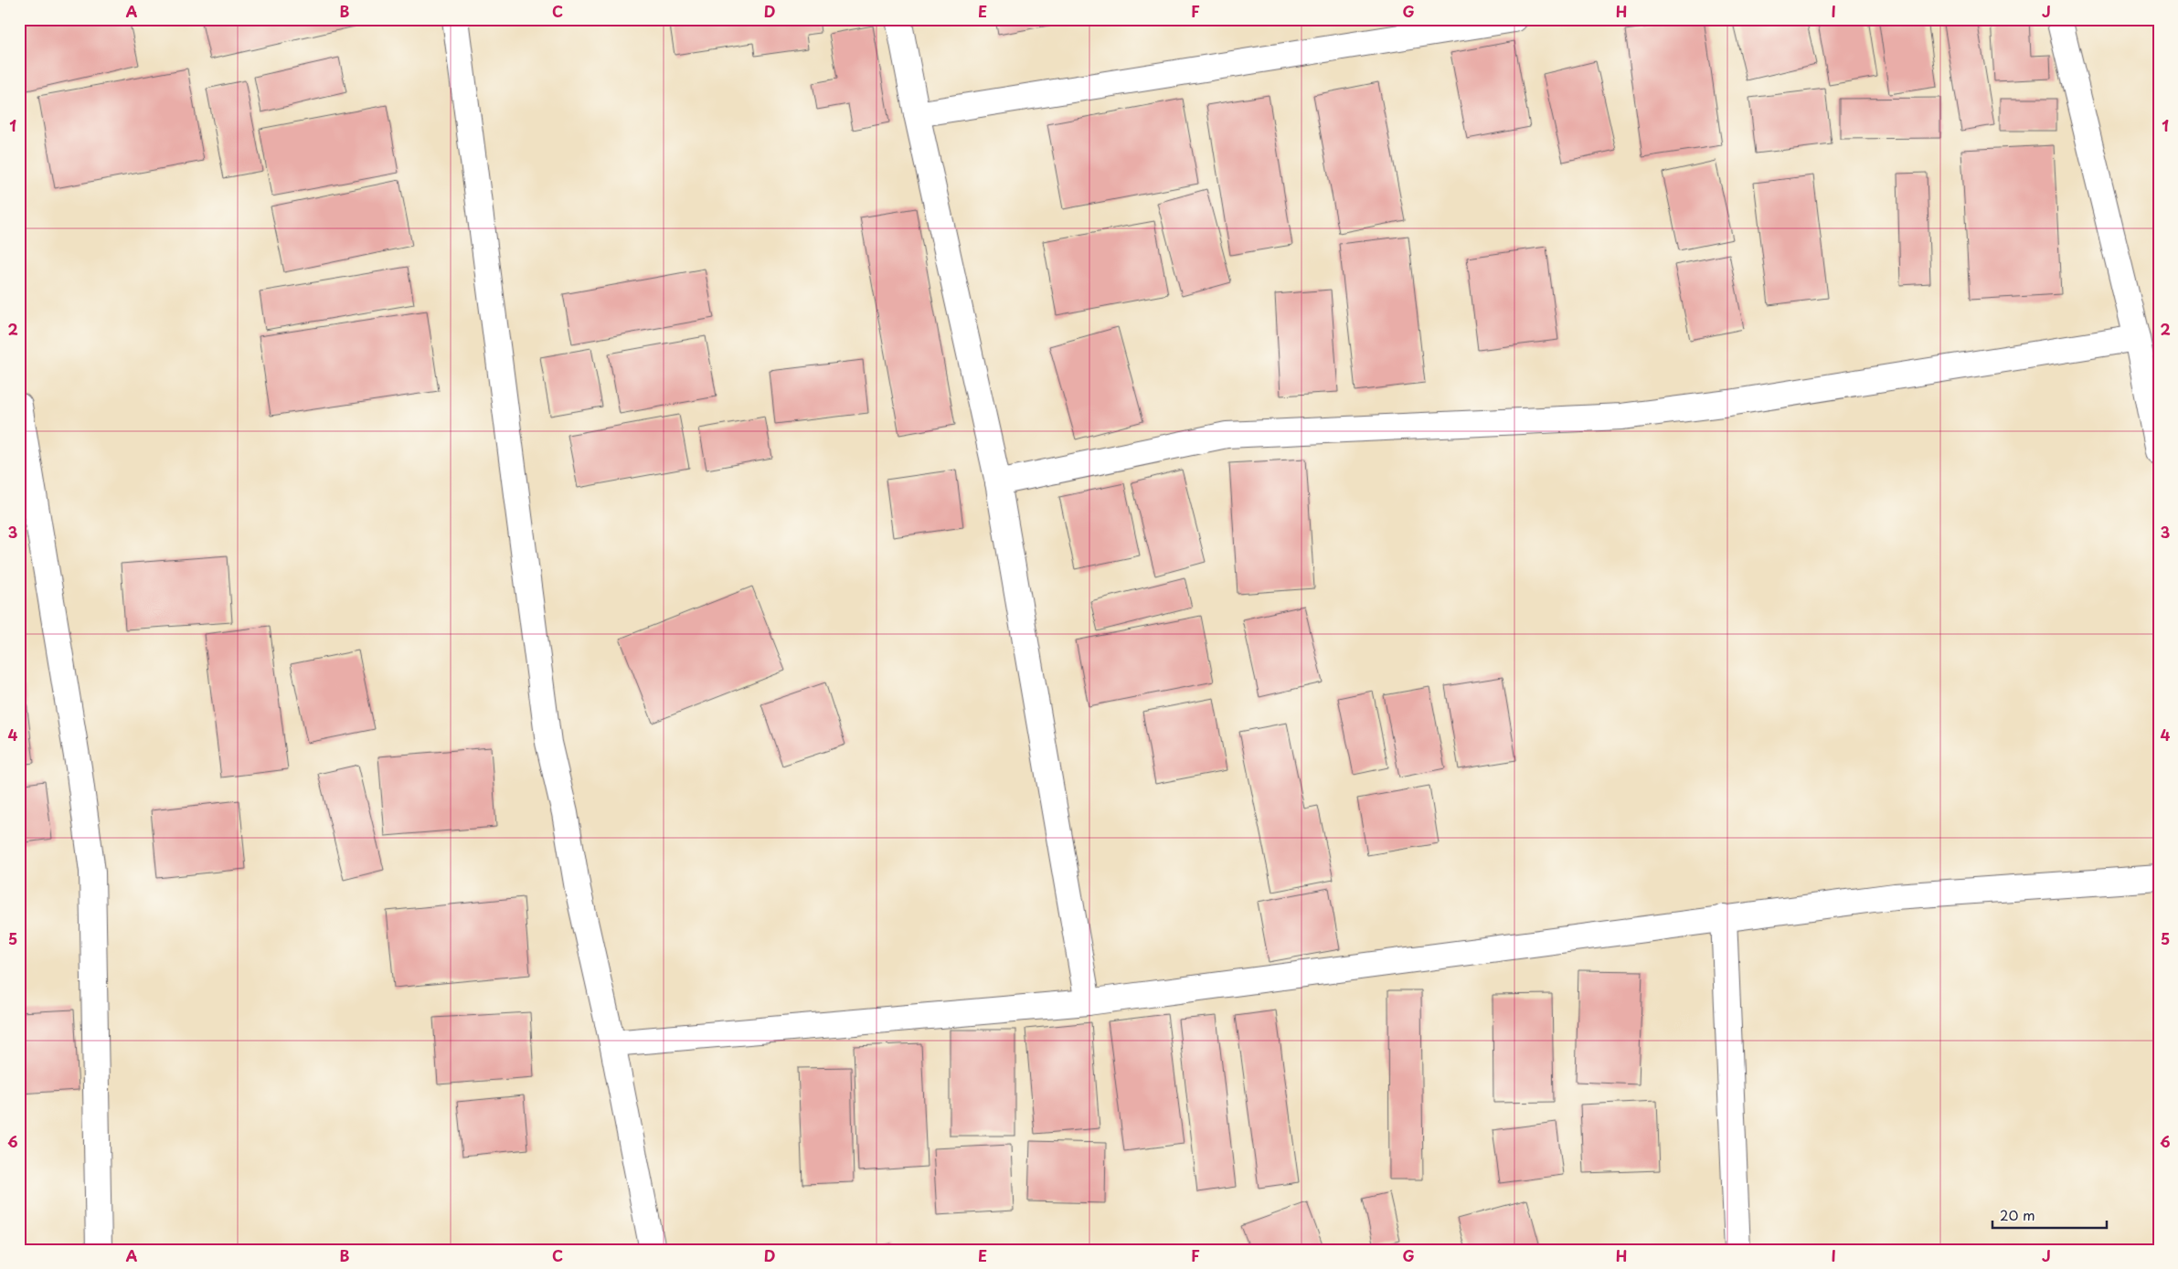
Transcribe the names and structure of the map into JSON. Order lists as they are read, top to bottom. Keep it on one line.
{"scale_bar":"20 m","grid":{"columns":["A","B","C","D","E","F","G","H","I","J"],"rows":["1","2","3","4","5","6"]}}
